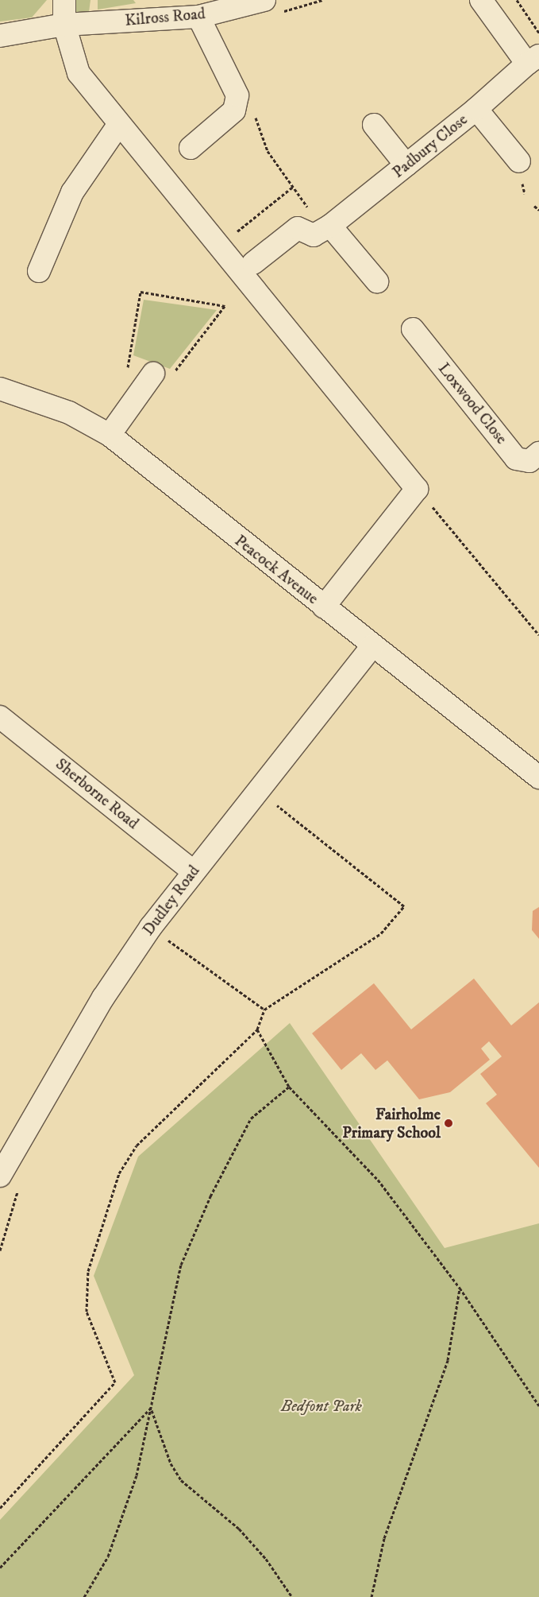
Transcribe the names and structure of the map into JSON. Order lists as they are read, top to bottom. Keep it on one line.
{"streets":{"street":["Kilross Road","Padbury Close","Loxwood Close","Peacock Avenue","Sherborne Road","Dudley Road"]},"crossings":[["Peacock Avenue","Dudley Road"],["Sherborne Road","Dudley Road"]],"parks":["Bedfont Park"],"places":["Fairholme Primary School"]}
